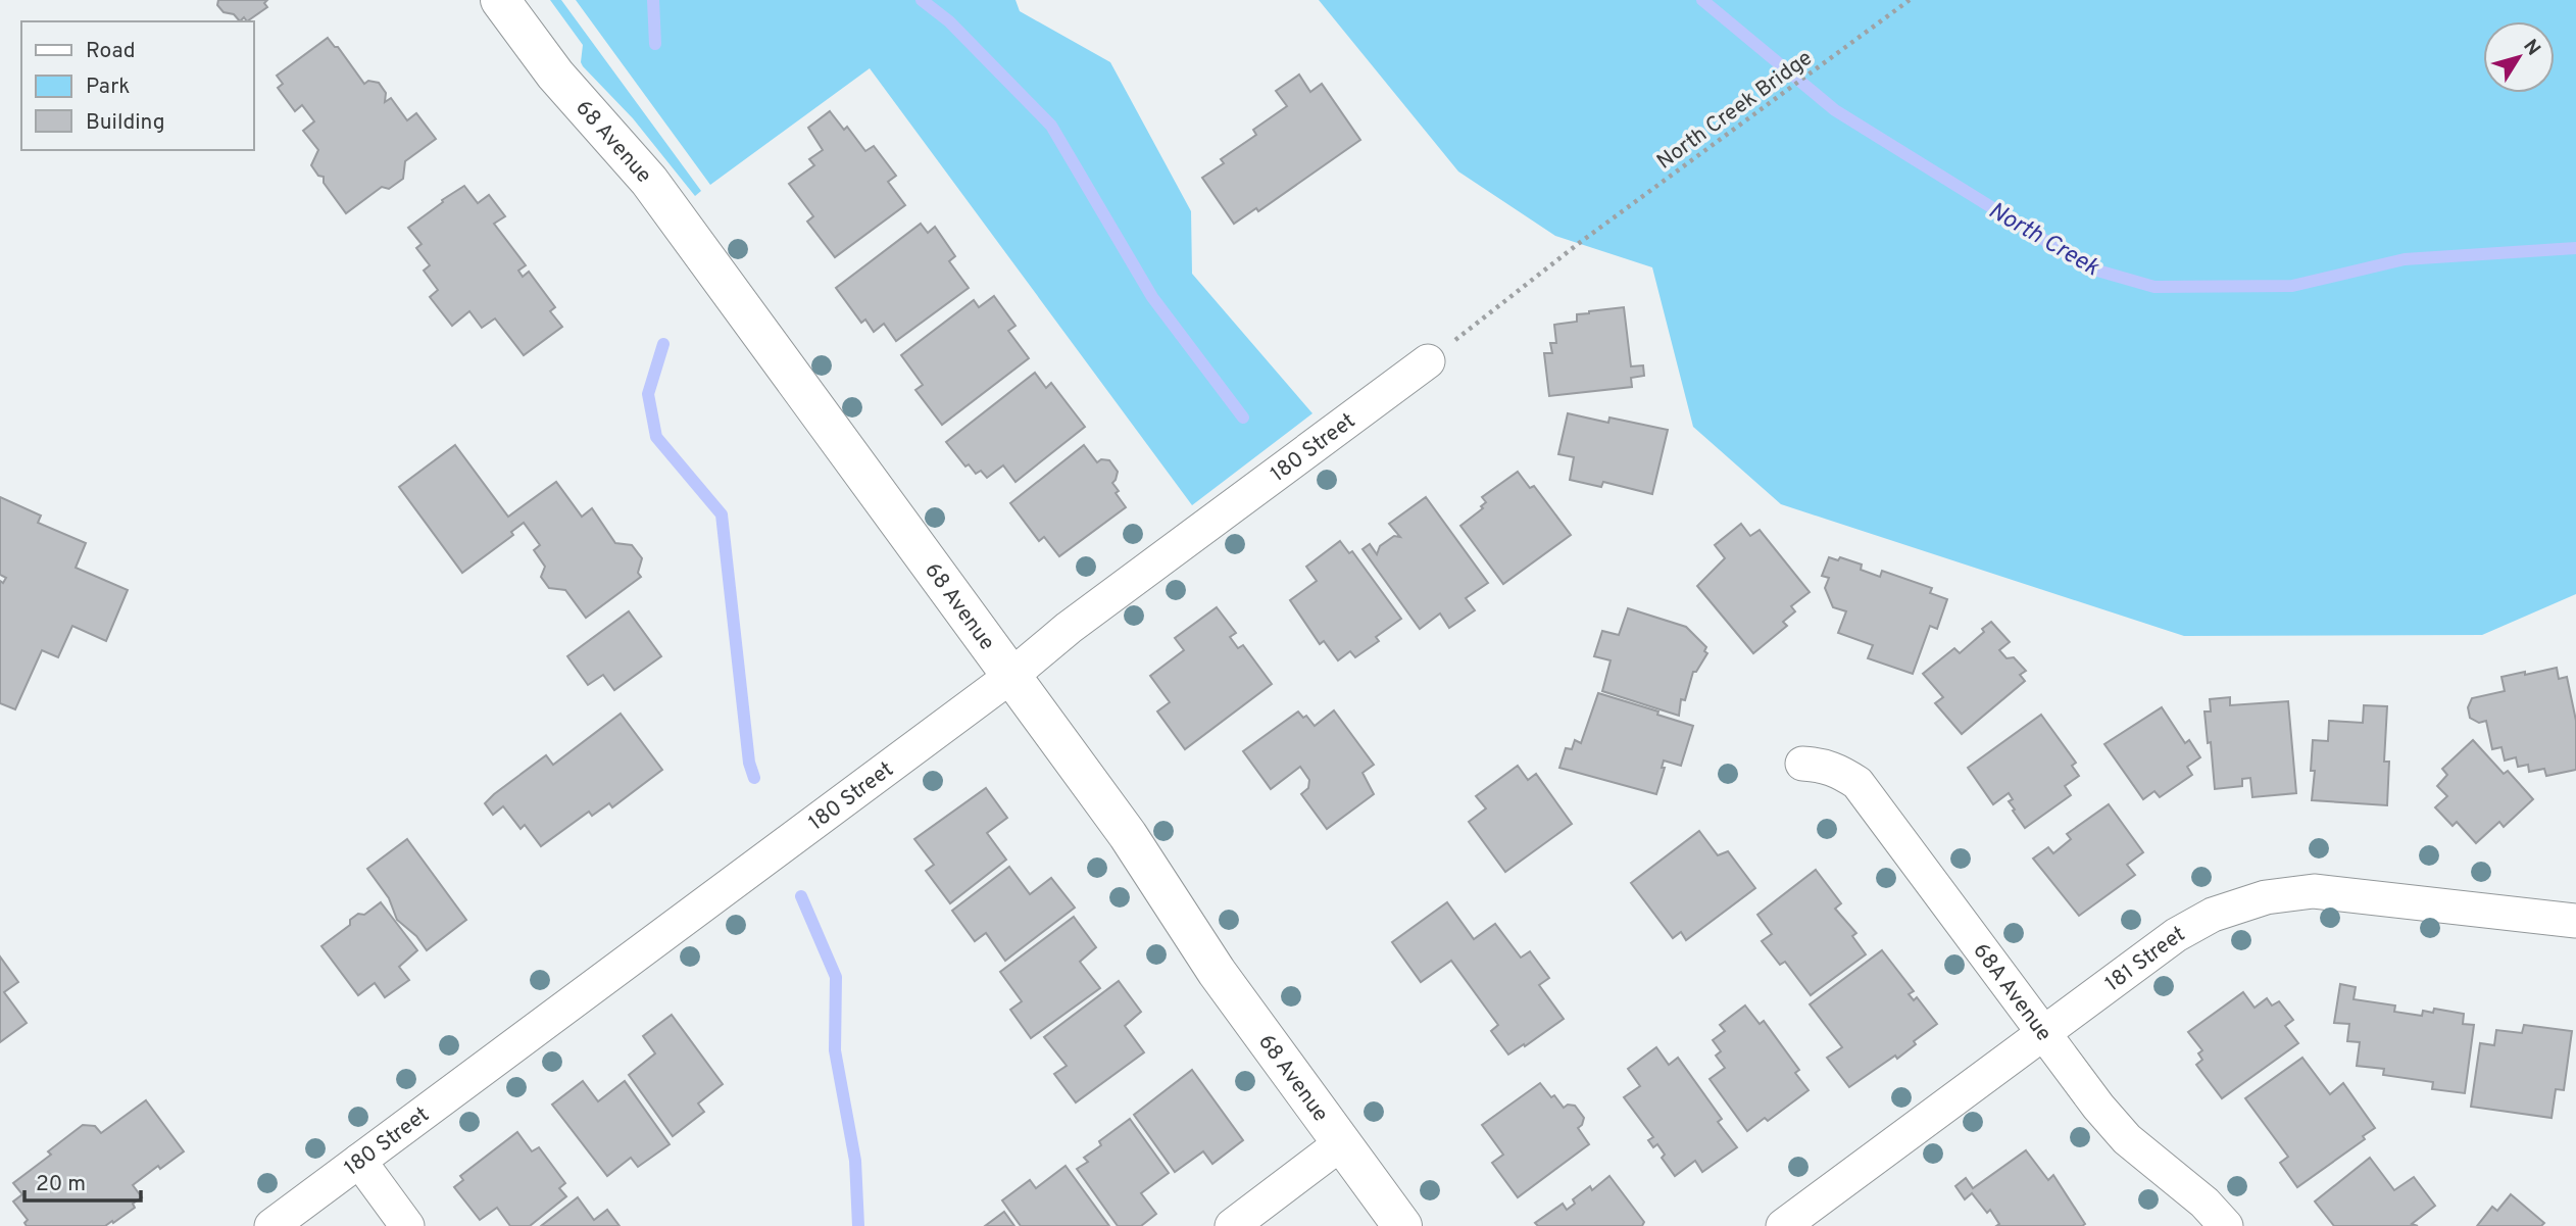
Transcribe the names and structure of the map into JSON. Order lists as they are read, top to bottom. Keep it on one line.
{"streets":{"street":["68 Avenue","180 Street","181 Street","68A Avenue"],"path":["North Creek Bridge"]},"crossings":[["68 Avenue","180 Street"],["181 Street","68A Avenue"]],"water":["North Creek"],"legend":["Road","Park","Building"],"scale_bar":"20 m","north":"top right"}
